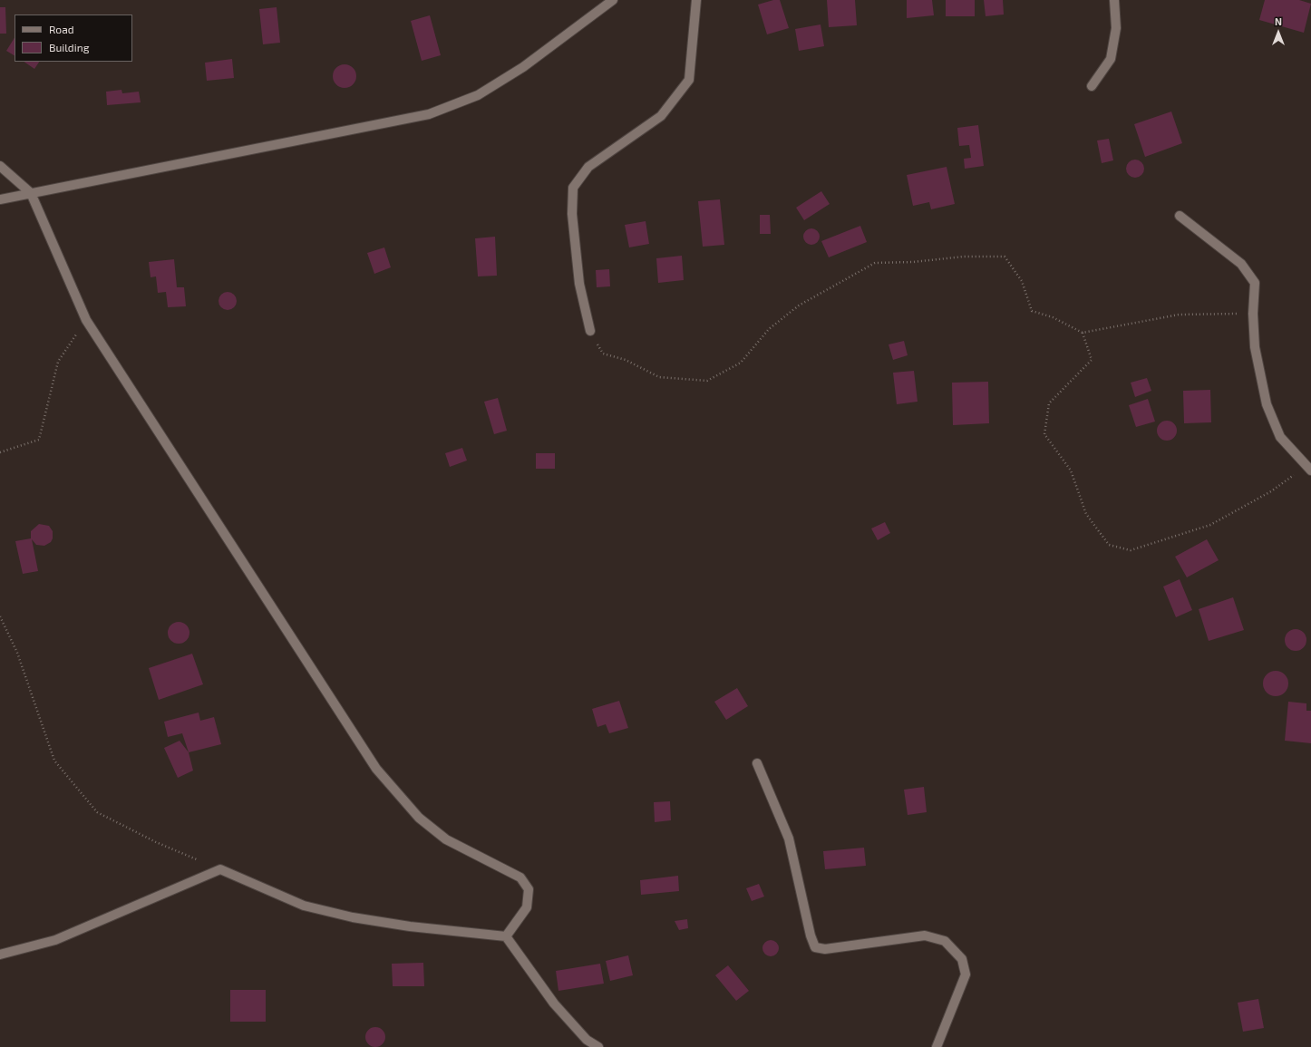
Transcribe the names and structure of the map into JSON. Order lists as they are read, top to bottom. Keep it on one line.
{"legend":["Road","Building"],"north":"top"}
